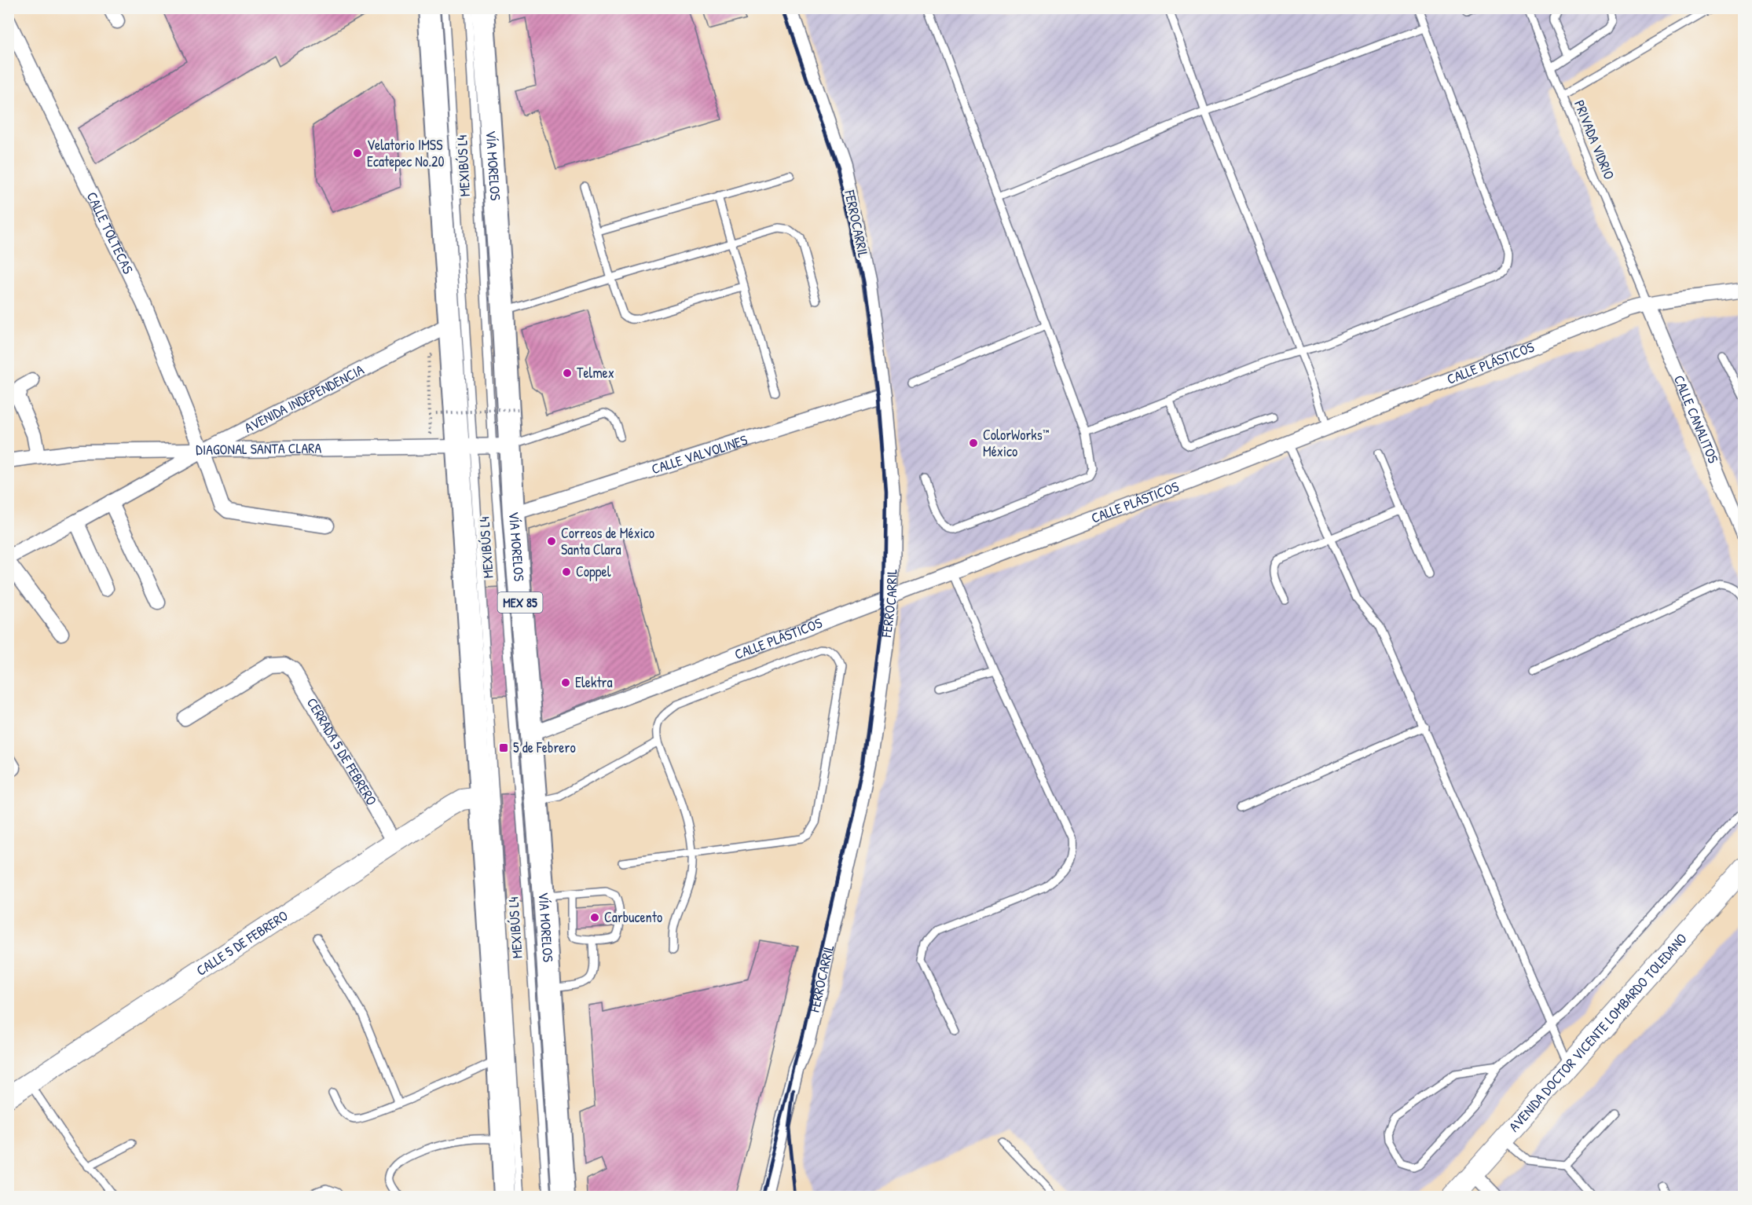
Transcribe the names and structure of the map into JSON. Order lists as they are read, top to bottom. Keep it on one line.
{"streets":{"main road":["VÍA MORELOS","MEX 85"],"street":["FERROCARRIL","CALLE TOLTECAS","CALLE PLÁSTICOS","AVENIDA INDEPENDENCIA","CALLE CANALITOS","DIAGONAL SANTA CLARA","CALLE VALVOLINES","CERRADA 5 DE FEBRERO","CALLE 5 DE FEBRERO","AVENIDA DOCTOR VICENTE LOMBARDO TOLEDANO"],"lane":["PRIVADA VIDRIO","MEXIBÚS L4"]},"crossings":[["PRIVADA VIDRIO","CALLE PLÁSTICOS"],["PRIVADA VIDRIO","CALLE CANALITOS"],["VÍA MORELOS","MEXIBÚS L4"],["VÍA MORELOS","CALLE PLÁSTICOS"],["VÍA MORELOS","DIAGONAL SANTA CLARA"],["VÍA MORELOS","CALLE VALVOLINES"],["MEXIBÚS L4","DIAGONAL SANTA CLARA"],["FERROCARRIL","CALLE PLÁSTICOS"],["FERROCARRIL","CALLE VALVOLINES"],["CALLE TOLTECAS","AVENIDA INDEPENDENCIA"],["CALLE TOLTECAS","DIAGONAL SANTA CLARA"],["CALLE PLÁSTICOS","CALLE CANALITOS"],["AVENIDA INDEPENDENCIA","DIAGONAL SANTA CLARA"],["CERRADA 5 DE FEBRERO","CALLE 5 DE FEBRERO"]],"places":{"other":["Velatorio IMSS Ecatepec No.20","Telmex","ColorWorks™ México","Correos de México Santa Clara","Coppel","Elektra","Carbucento"],"transit":["5 de Febrero"]}}
